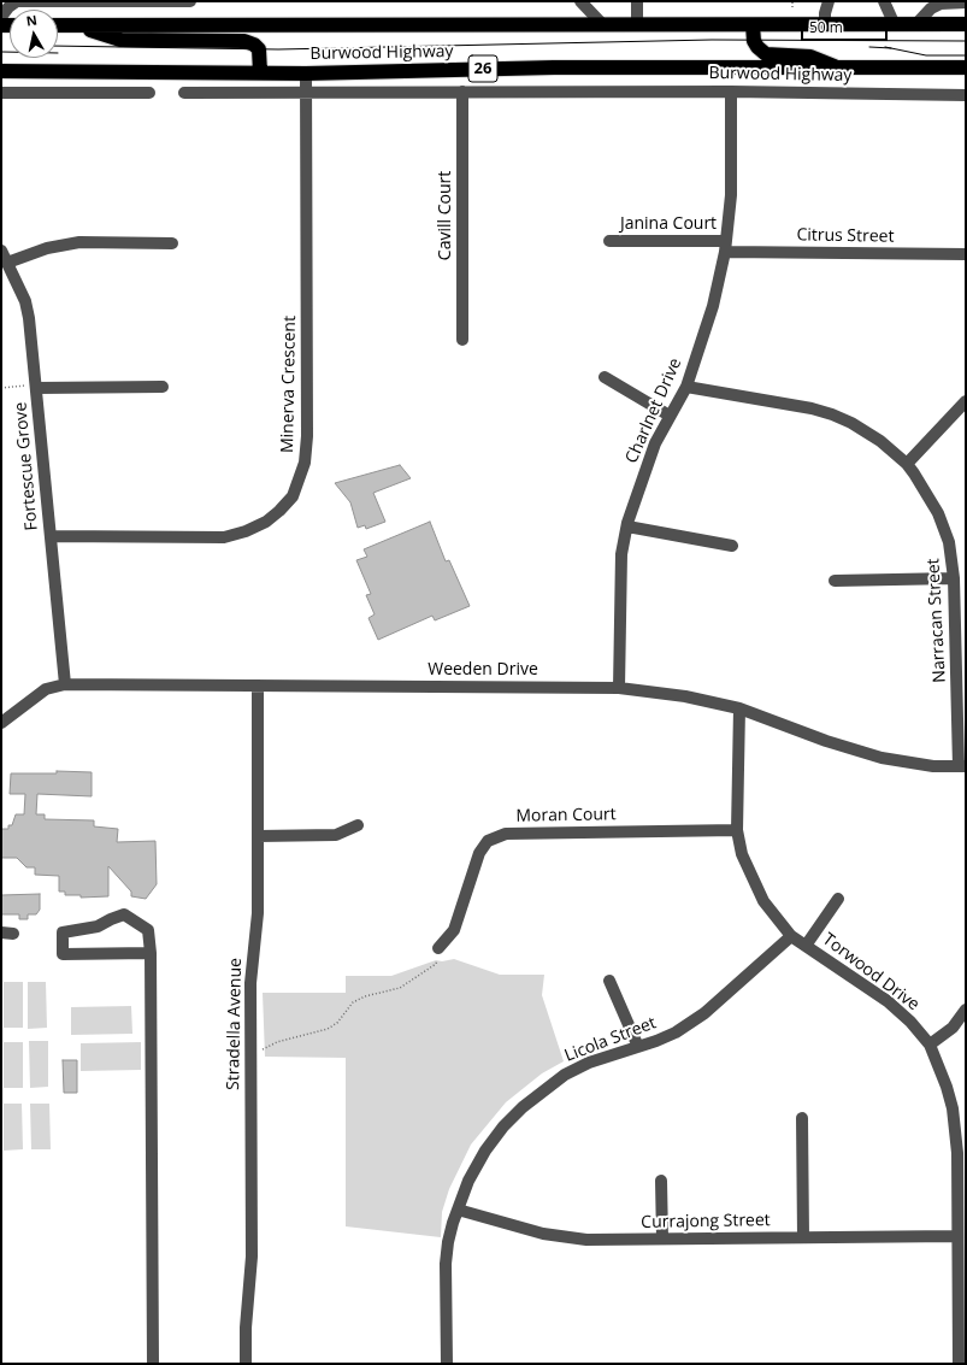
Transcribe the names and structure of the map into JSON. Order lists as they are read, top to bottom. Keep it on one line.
{"streets":{"highway":["Burwood Highway","26"],"street":["Cavill Court","Janina Court","Citrus Street","Minerva Crescent","Charlnet Drive","Fortescue Grove","Narracan Street","Weeden Drive","Moran Court","Torwood Drive","Stradella Avenue","Licola Street","Currajong Street"]},"crossings":[["Burwood Highway","Cavill Court"],["Burwood Highway","Minerva Crescent"],["Burwood Highway","Charlnet Drive"],["Janina Court","Citrus Street"],["Janina Court","Charlnet Drive"],["Citrus Street","Charlnet Drive"],["Minerva Crescent","Fortescue Grove"],["Charlnet Drive","Narracan Street"],["Charlnet Drive","Weeden Drive"],["Fortescue Grove","Weeden Drive"],["Narracan Street","Weeden Drive"],["Weeden Drive","Torwood Drive"],["Weeden Drive","Stradella Avenue"],["Moran Court","Torwood Drive"],["Torwood Drive","Licola Street"],["Torwood Drive","Currajong Street"],["Licola Street","Currajong Street"]],"scale_bar":"50 m","north":"top"}
